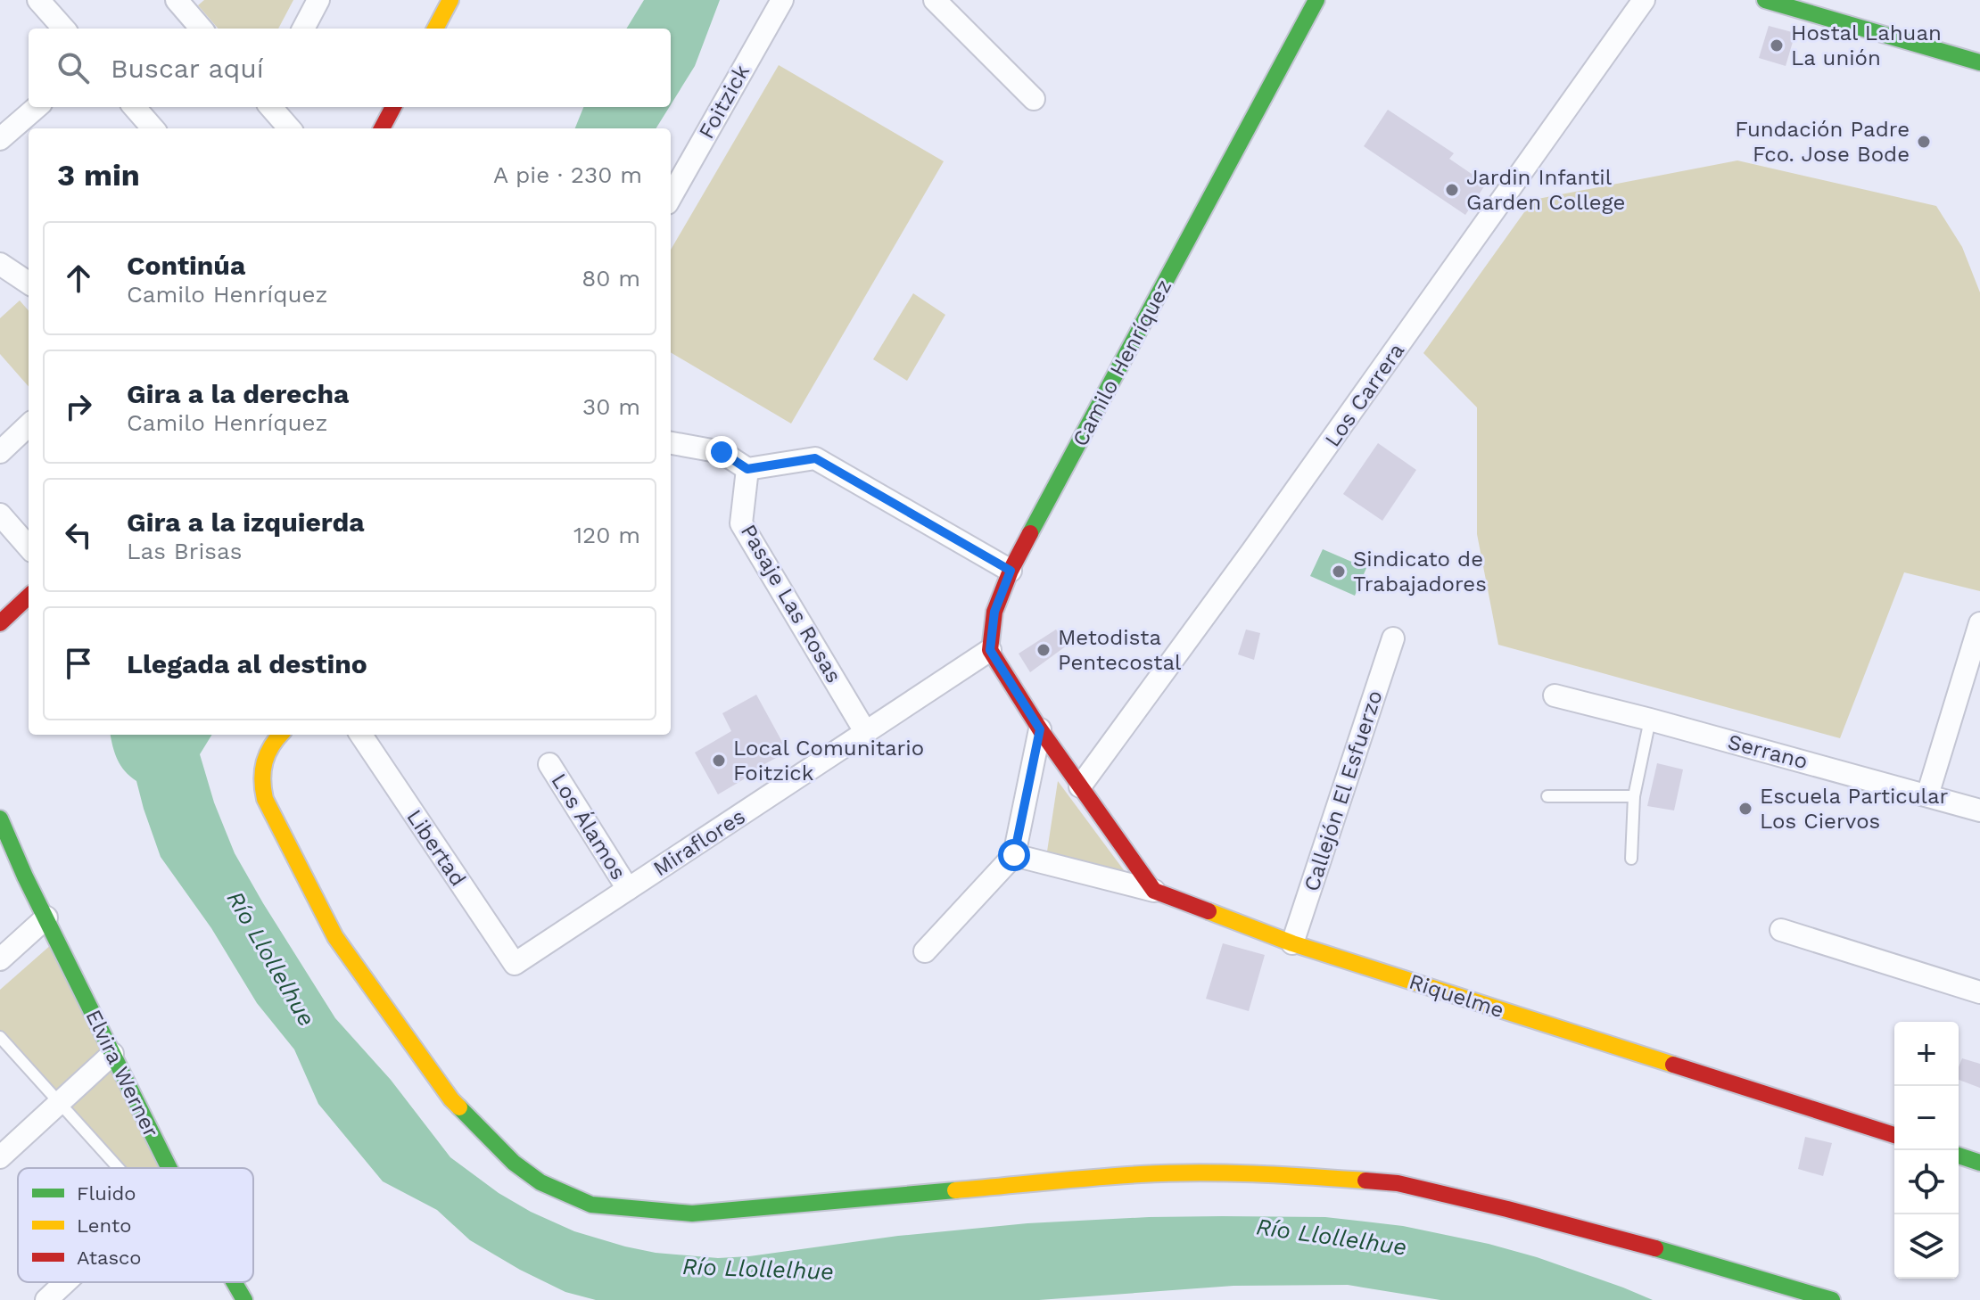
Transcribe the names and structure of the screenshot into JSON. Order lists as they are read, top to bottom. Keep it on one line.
{"streets":{"main road":["Camilo Henríquez","Riquelme","Elvira Werner"],"street":["Foitzick","Los Carrera","Pasaje Las Rosas","Serrano","Callejón El Esfuerzo","Los Álamos","Miraflores","Libertad"]},"crossings":[["Camilo Henríquez","Miraflores"],["Pasaje Las Rosas","Miraflores"],["Callejón El Esfuerzo","Riquelme"],["Los Álamos","Miraflores"],["Miraflores","Libertad"]],"water":["Río Llollelhue"],"places":["Hostal Lahuan La unión","Fundación Padre Fco. Jose Bode","Jardin Infantil Garden College","Sindicato de Trabajadores","Metodista Pentecostal","Local Comunitario Foitzick","Escuela Particular Los Ciervos"],"legend":["Fluido","Lento","Atasco"],"page":{"search":"Buscar aquí","heading":["3 min","A pie · 230 m"],"list":[["Continúa","Camilo Henríquez","80 m"],["Gira a la derecha","Camilo Henríquez","30 m"],["Gira a la izquierda","Las Brisas","120 m"],"Llegada al destino"],"map_buttons":["+","−"]}}
